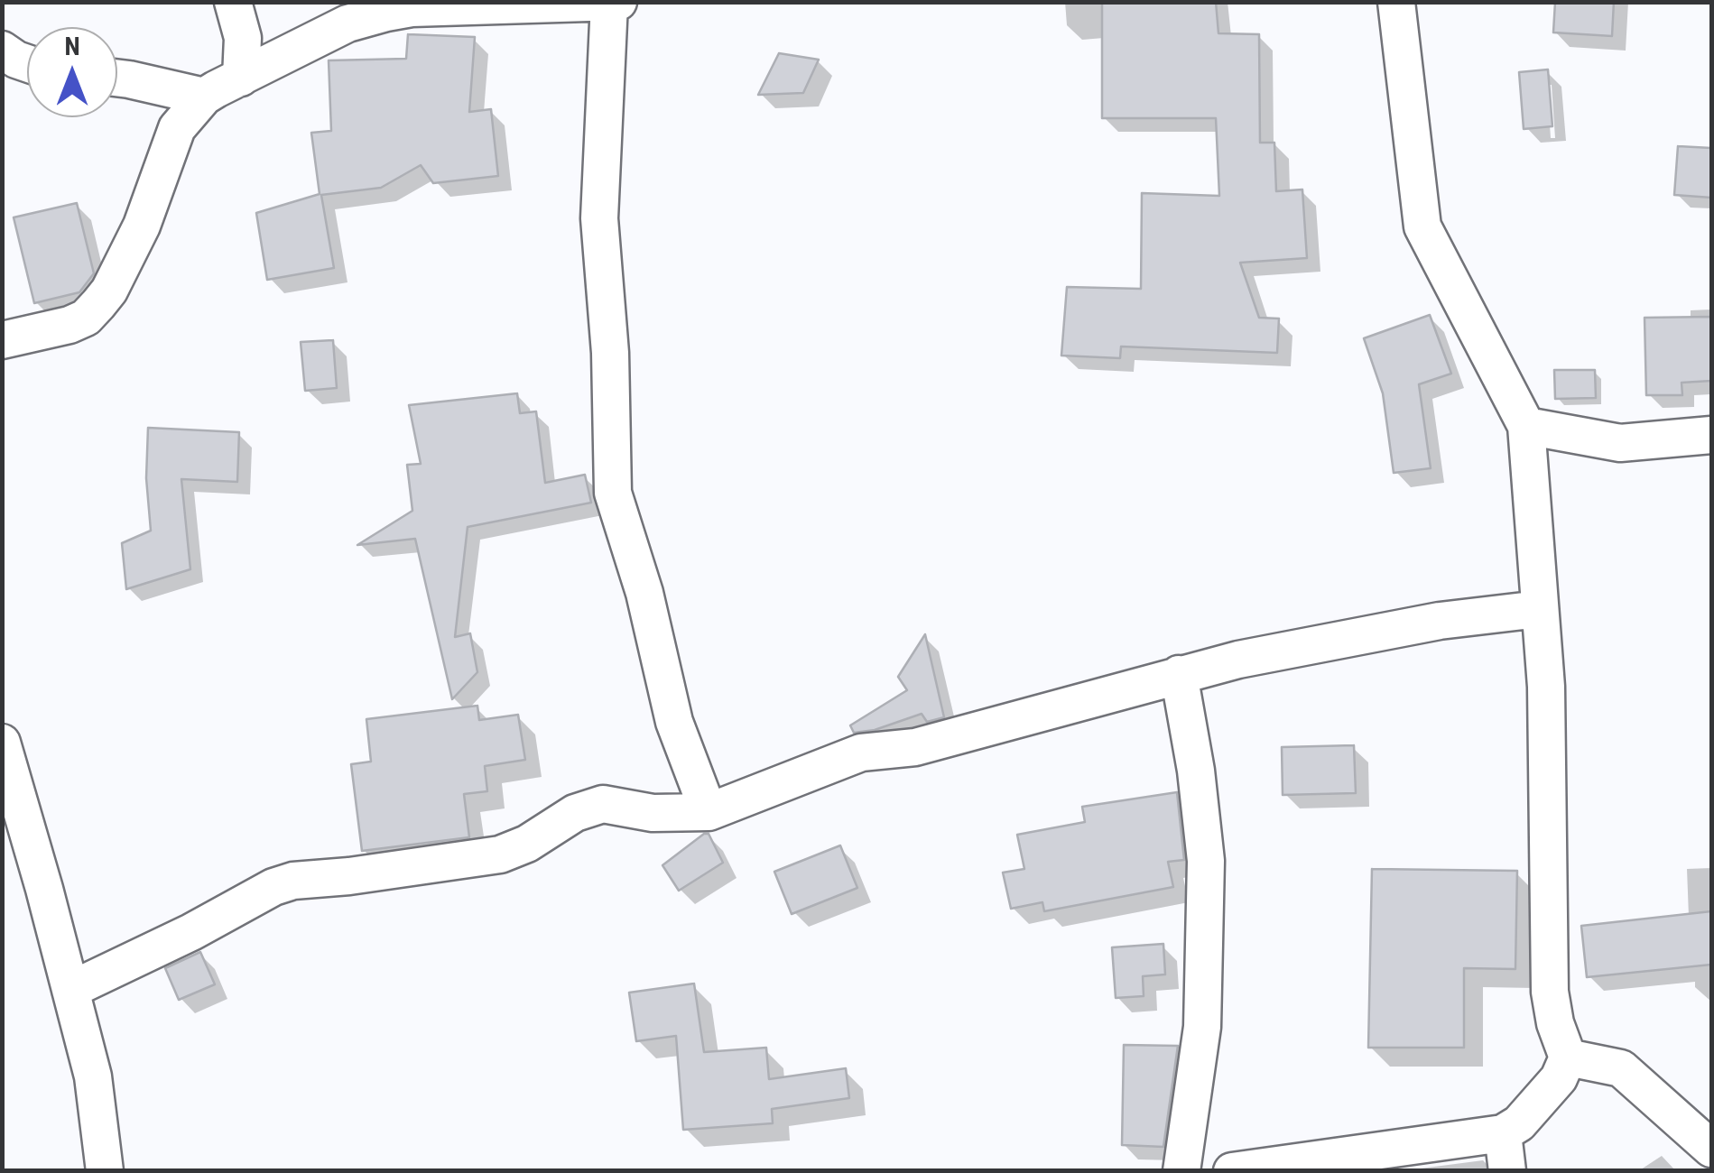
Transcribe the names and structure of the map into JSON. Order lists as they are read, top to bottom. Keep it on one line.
{"north":"top"}
